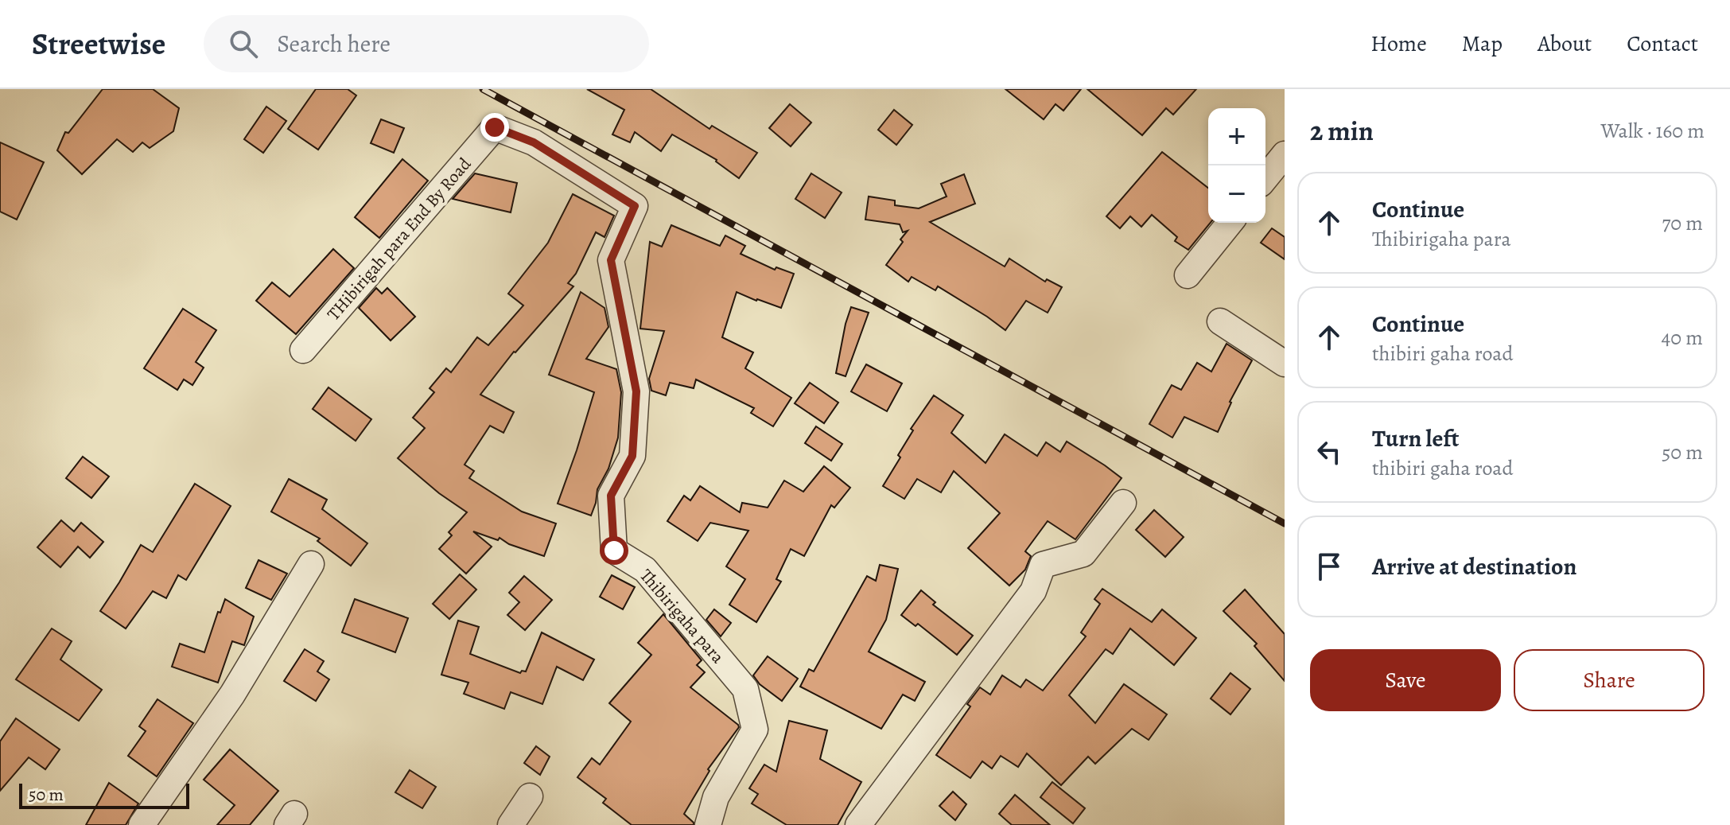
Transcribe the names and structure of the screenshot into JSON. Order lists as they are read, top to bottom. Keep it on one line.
{"streets":{"street":["THibirigah para End By Road","Thibirigaha para"]},"crossings":[["THibirigah para End By Road","Thibirigaha para"]],"scale_bar":"50 m","page":{"header":"Streetwise","search":"Search here","nav":["Home","Map","About","Contact"],"heading":["2 min","Walk · 160 m"],"map_buttons":["+","−"],"list":[["Continue","Thibirigaha para","70 m"],["Continue","thibiri gaha road","40 m"],["Turn left","thibiri gaha road","50 m"],"Arrive at destination"],"buttons":["Save","Share"],"scale":"50 m"}}
